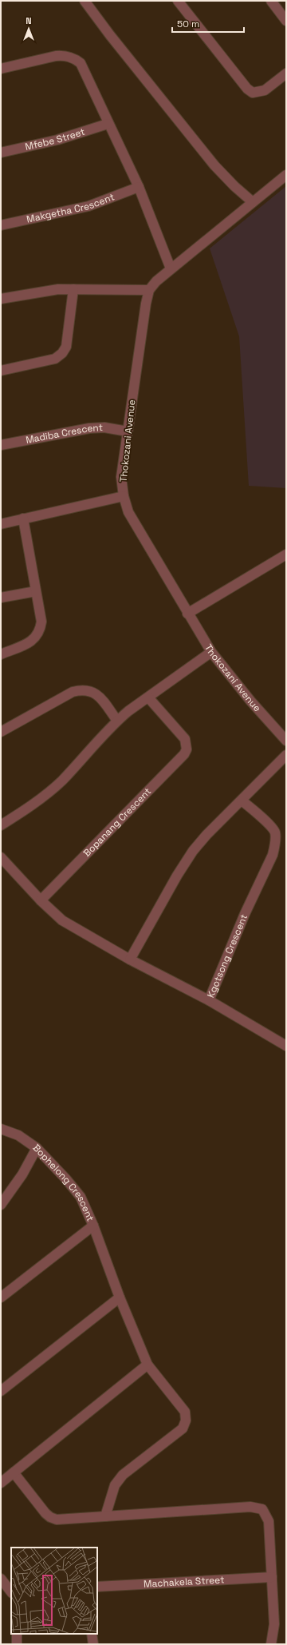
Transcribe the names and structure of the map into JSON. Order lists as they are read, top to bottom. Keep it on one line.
{"streets":{"street":["Mfebe Street","Makgetha Crescent","Madiba Crescent","Thokozani Avenue","Bopanang Crescent","Kgotsong Crescent","Bophelong Crescent","Machakela Street"]},"crossings":[["Madiba Crescent","Thokozani Avenue"],["Bopanang Crescent","Kgotsong Crescent"]],"scale_bar":"50 m","north":"top"}
